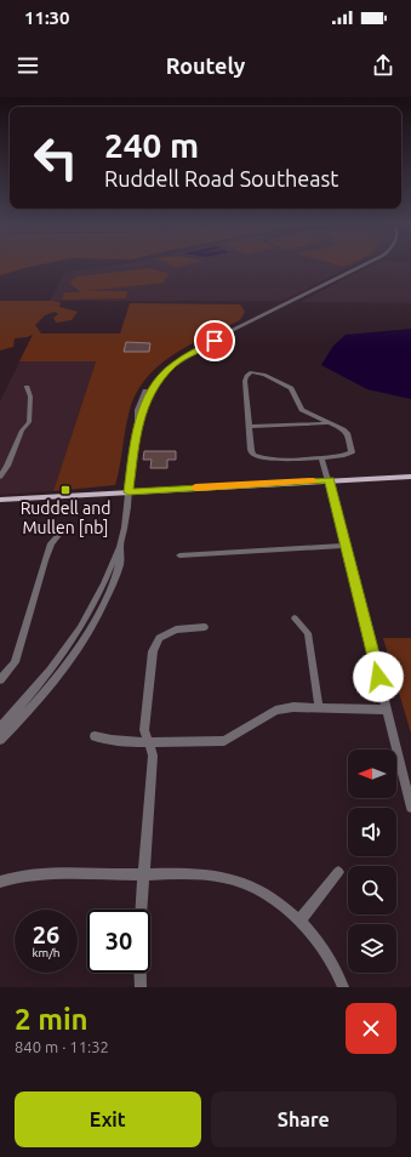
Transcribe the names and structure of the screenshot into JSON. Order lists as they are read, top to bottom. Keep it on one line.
{"places":{"transit":["Ruddell and Mullen [nb]"]},"north":"left","page":{"status":"11:30","header":"Routely","turn":["240 m","Ruddell Road Southeast"],"speed":"26 km/h","limit":"30","heading":["2 min","840 m · 11:32"],"buttons":["Exit","Share"]}}
